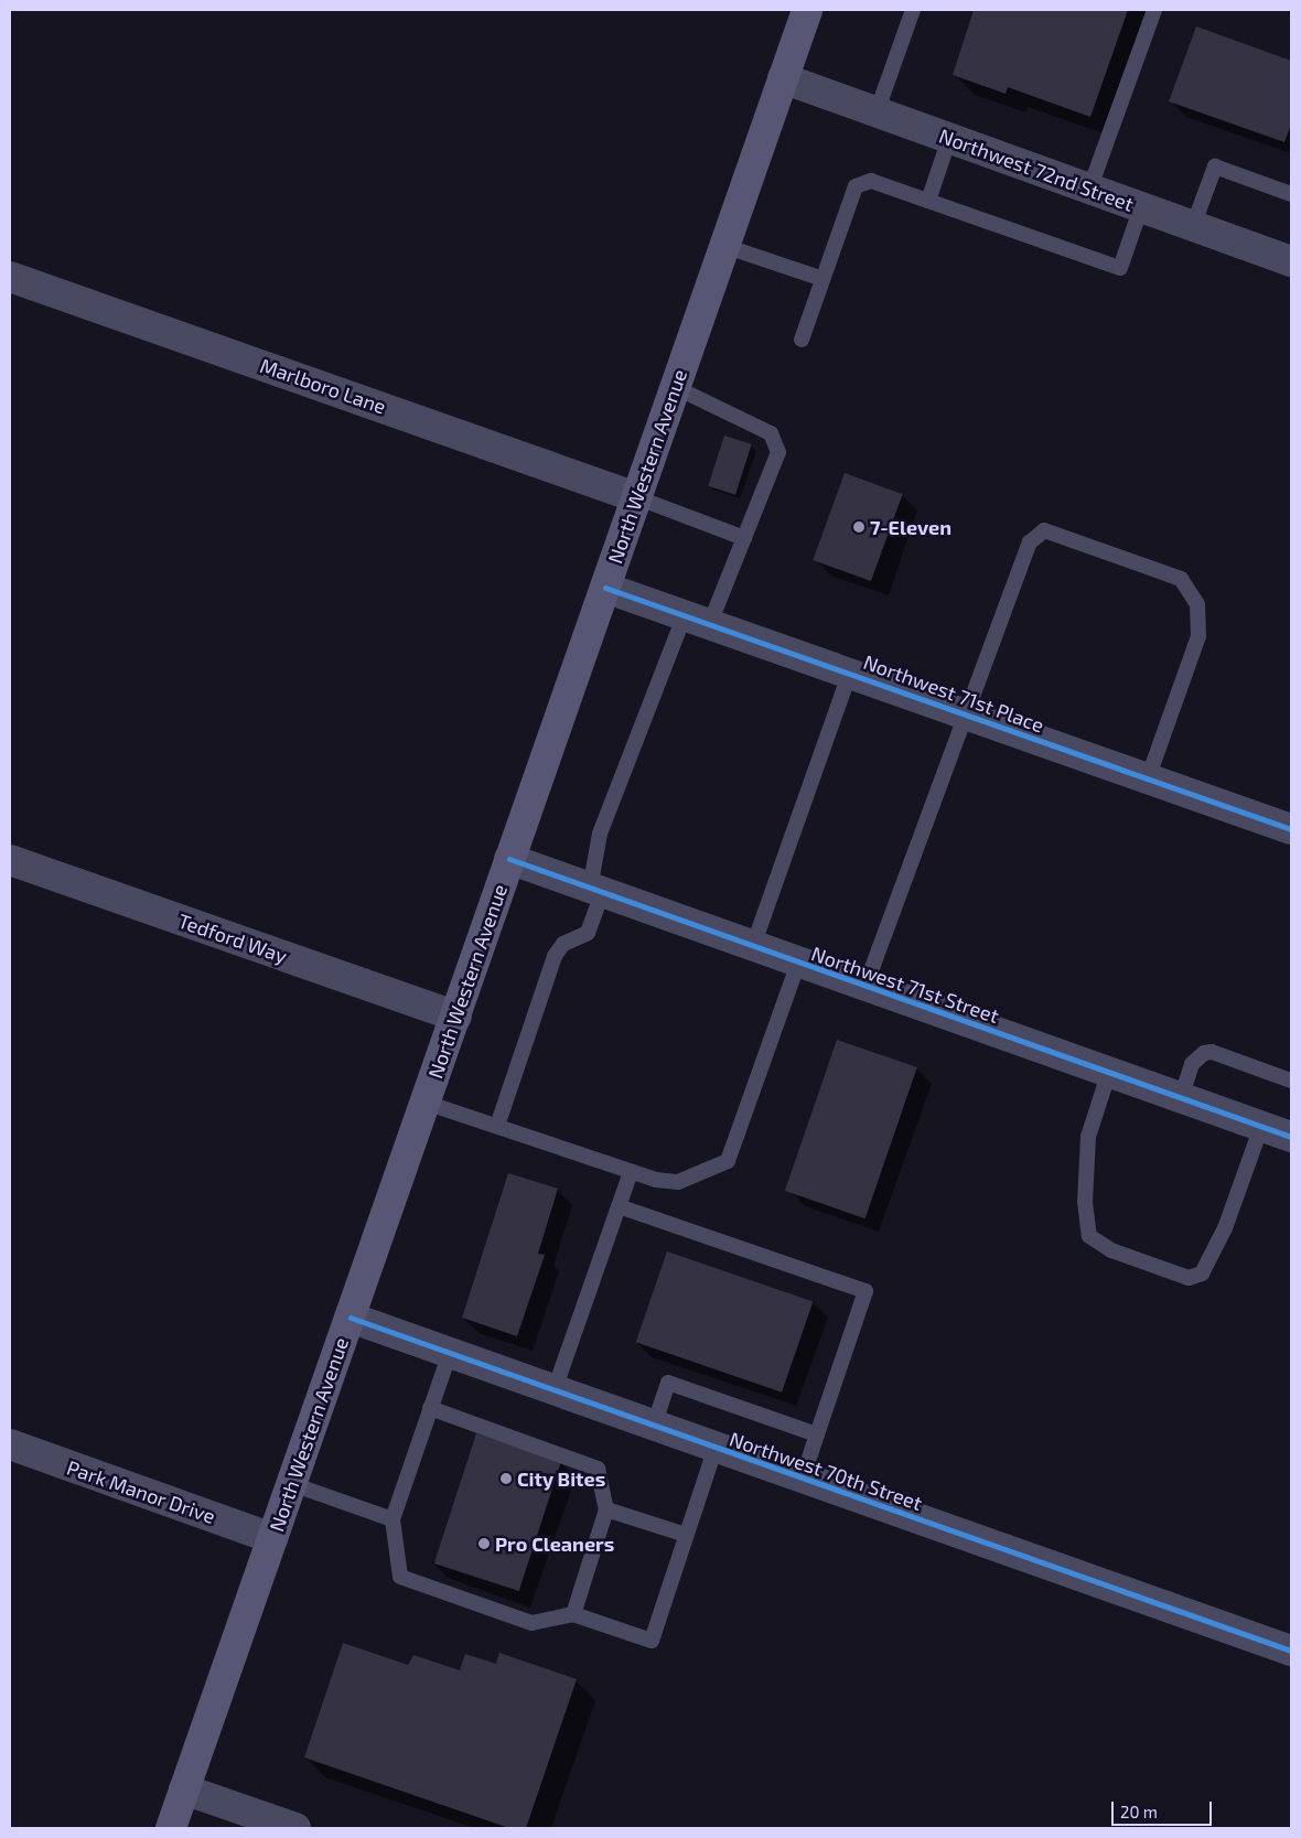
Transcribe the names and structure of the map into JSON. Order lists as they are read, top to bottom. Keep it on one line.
{"streets":{"main road":["North Western Avenue"],"street":["Northwest 72nd Street","Marlboro Lane","Northwest 71st Place","Tedford Way","Northwest 71st Street","Northwest 70th Street","Park Manor Drive"]},"crossings":[["Northwest 72nd Street","North Western Avenue"],["Marlboro Lane","North Western Avenue"],["North Western Avenue","Northwest 71st Place"],["North Western Avenue","Tedford Way"],["North Western Avenue","Northwest 71st Street"],["North Western Avenue","Northwest 70th Street"],["North Western Avenue","Park Manor Drive"]],"places":["7-Eleven","City Bites","Pro Cleaners"],"scale_bar":"20 m"}
